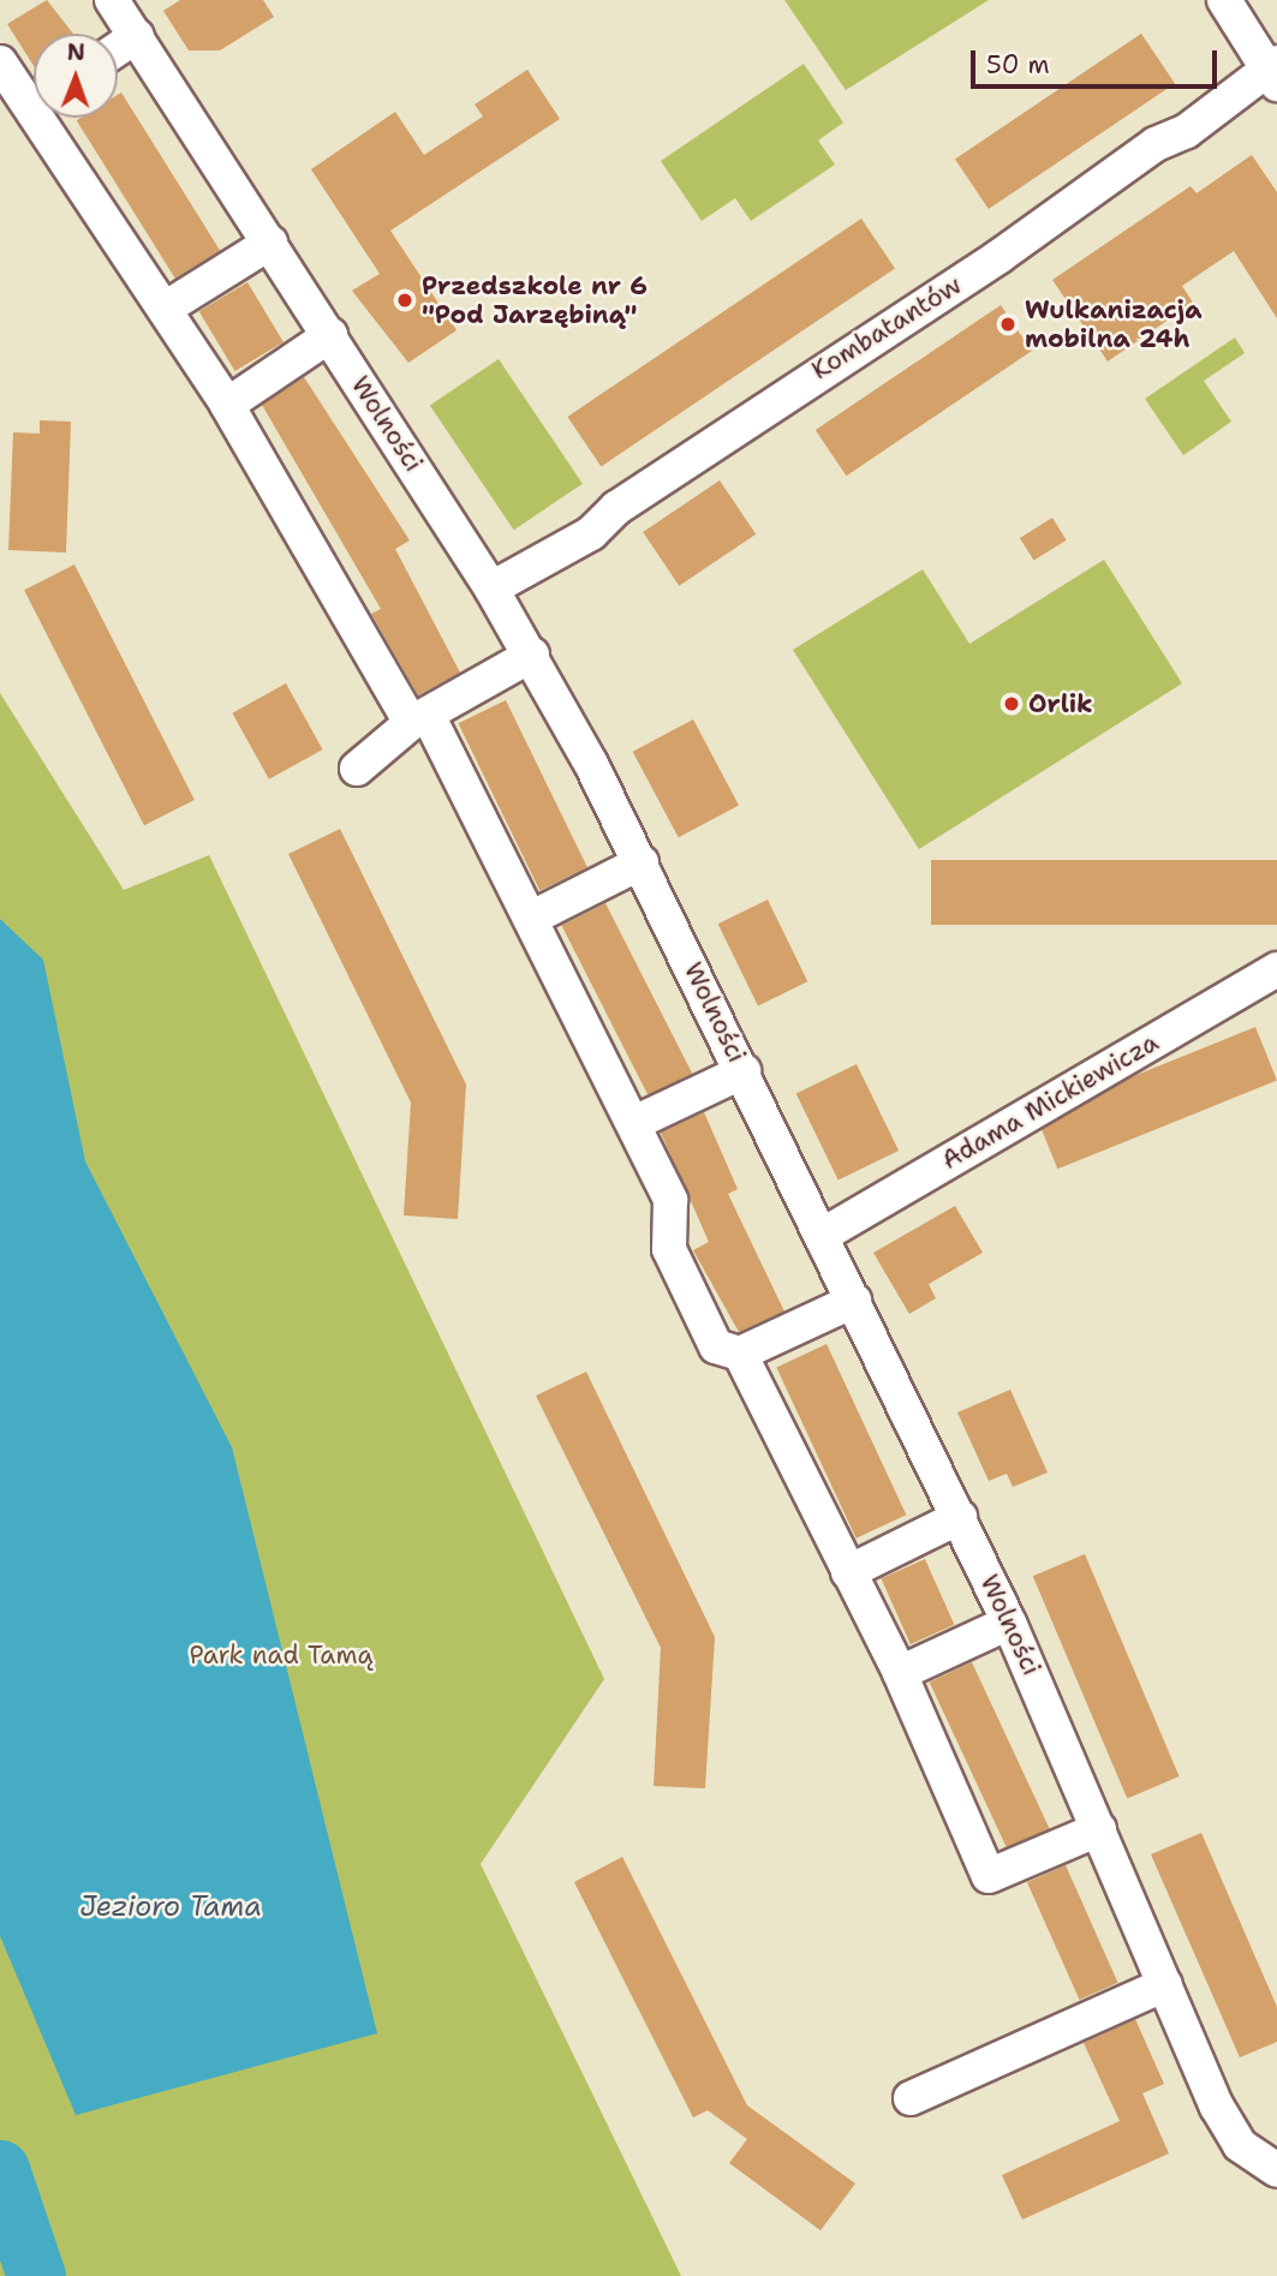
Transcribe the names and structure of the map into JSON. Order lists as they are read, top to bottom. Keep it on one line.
{"streets":{"street":["Kombatantów","Wolności","Adama Mickiewicza"]},"crossings":[["Kombatantów","Wolności"],["Wolności","Adama Mickiewicza"]],"water":["Jezioro Tama"],"parks":["Park nad Tamą"],"places":["Przedszkole nr 6 \"Pod Jarzębiną\"","Wulkanizacja mobilna 24h","Orlik"],"scale_bar":"50 m","north":"top"}
